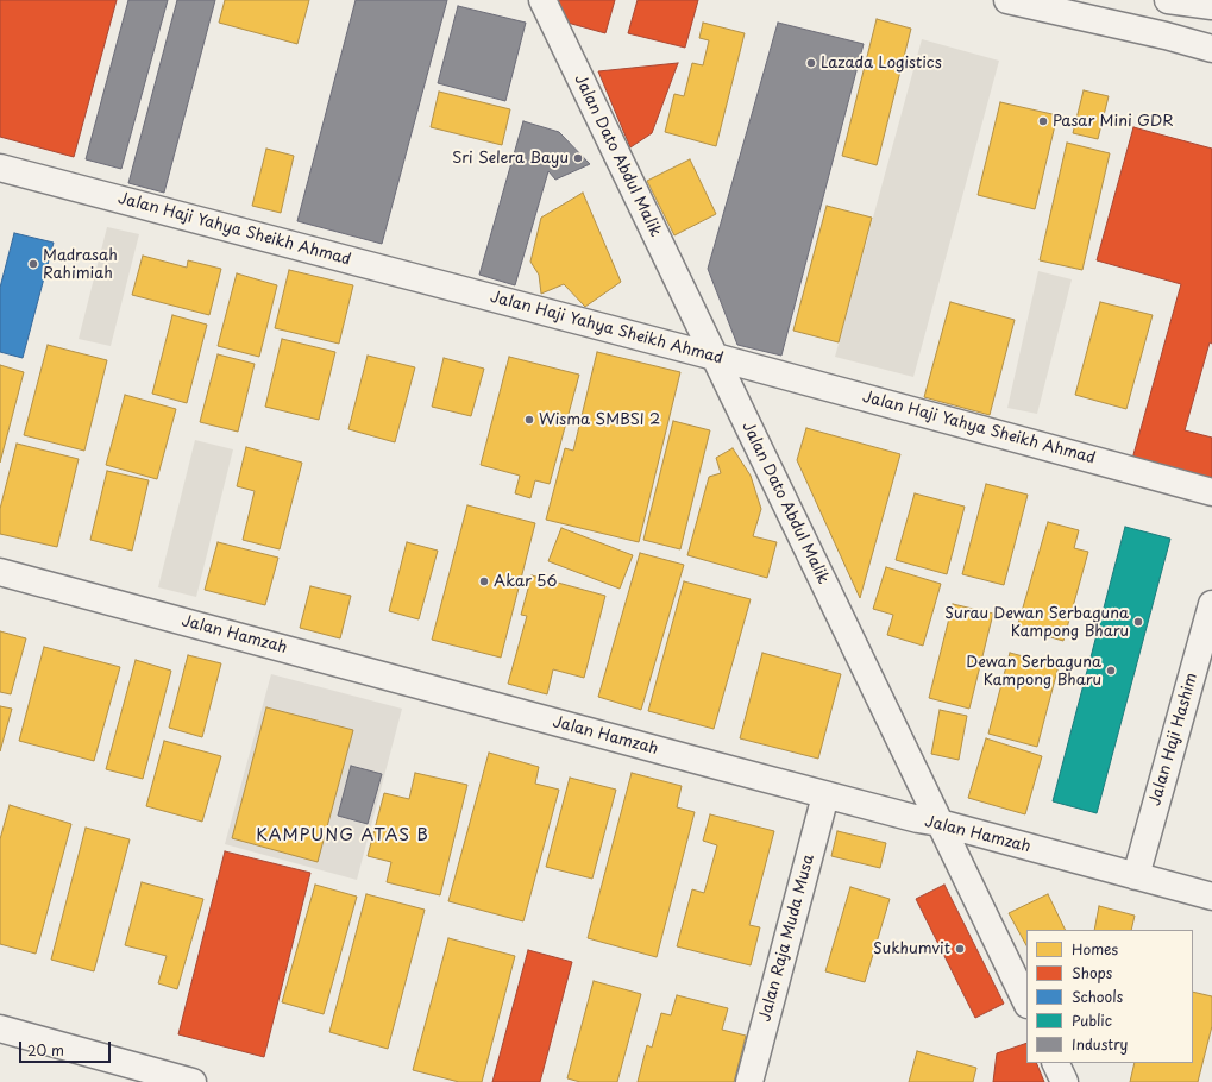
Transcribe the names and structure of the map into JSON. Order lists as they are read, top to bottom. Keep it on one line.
{"streets":{"street":["Jalan Dato Abdul Malik","Jalan Haji Yahya Sheikh Ahmad","Jalan Hamzah","Jalan Haji Hashim","Jalan Raja Muda Musa"]},"crossings":[["Jalan Dato Abdul Malik","Jalan Haji Yahya Sheikh Ahmad"],["Jalan Dato Abdul Malik","Jalan Hamzah"],["Jalan Hamzah","Jalan Haji Hashim"],["Jalan Hamzah","Jalan Raja Muda Musa"]],"districts":["KAMPUNG ATAS B"],"places":["Lazada Logistics","Pasar Mini GDR","Sri Selera Bayu","Madrasah Rahimiah","Wisma SMBSI 2","Akar 56","Surau Dewan Serbaguna Kampong Bharu","Dewan Serbaguna Kampong Bharu","Sukhumvit"],"legend":["Homes","Shops","Schools","Public","Industry"],"scale_bar":"20 m"}
